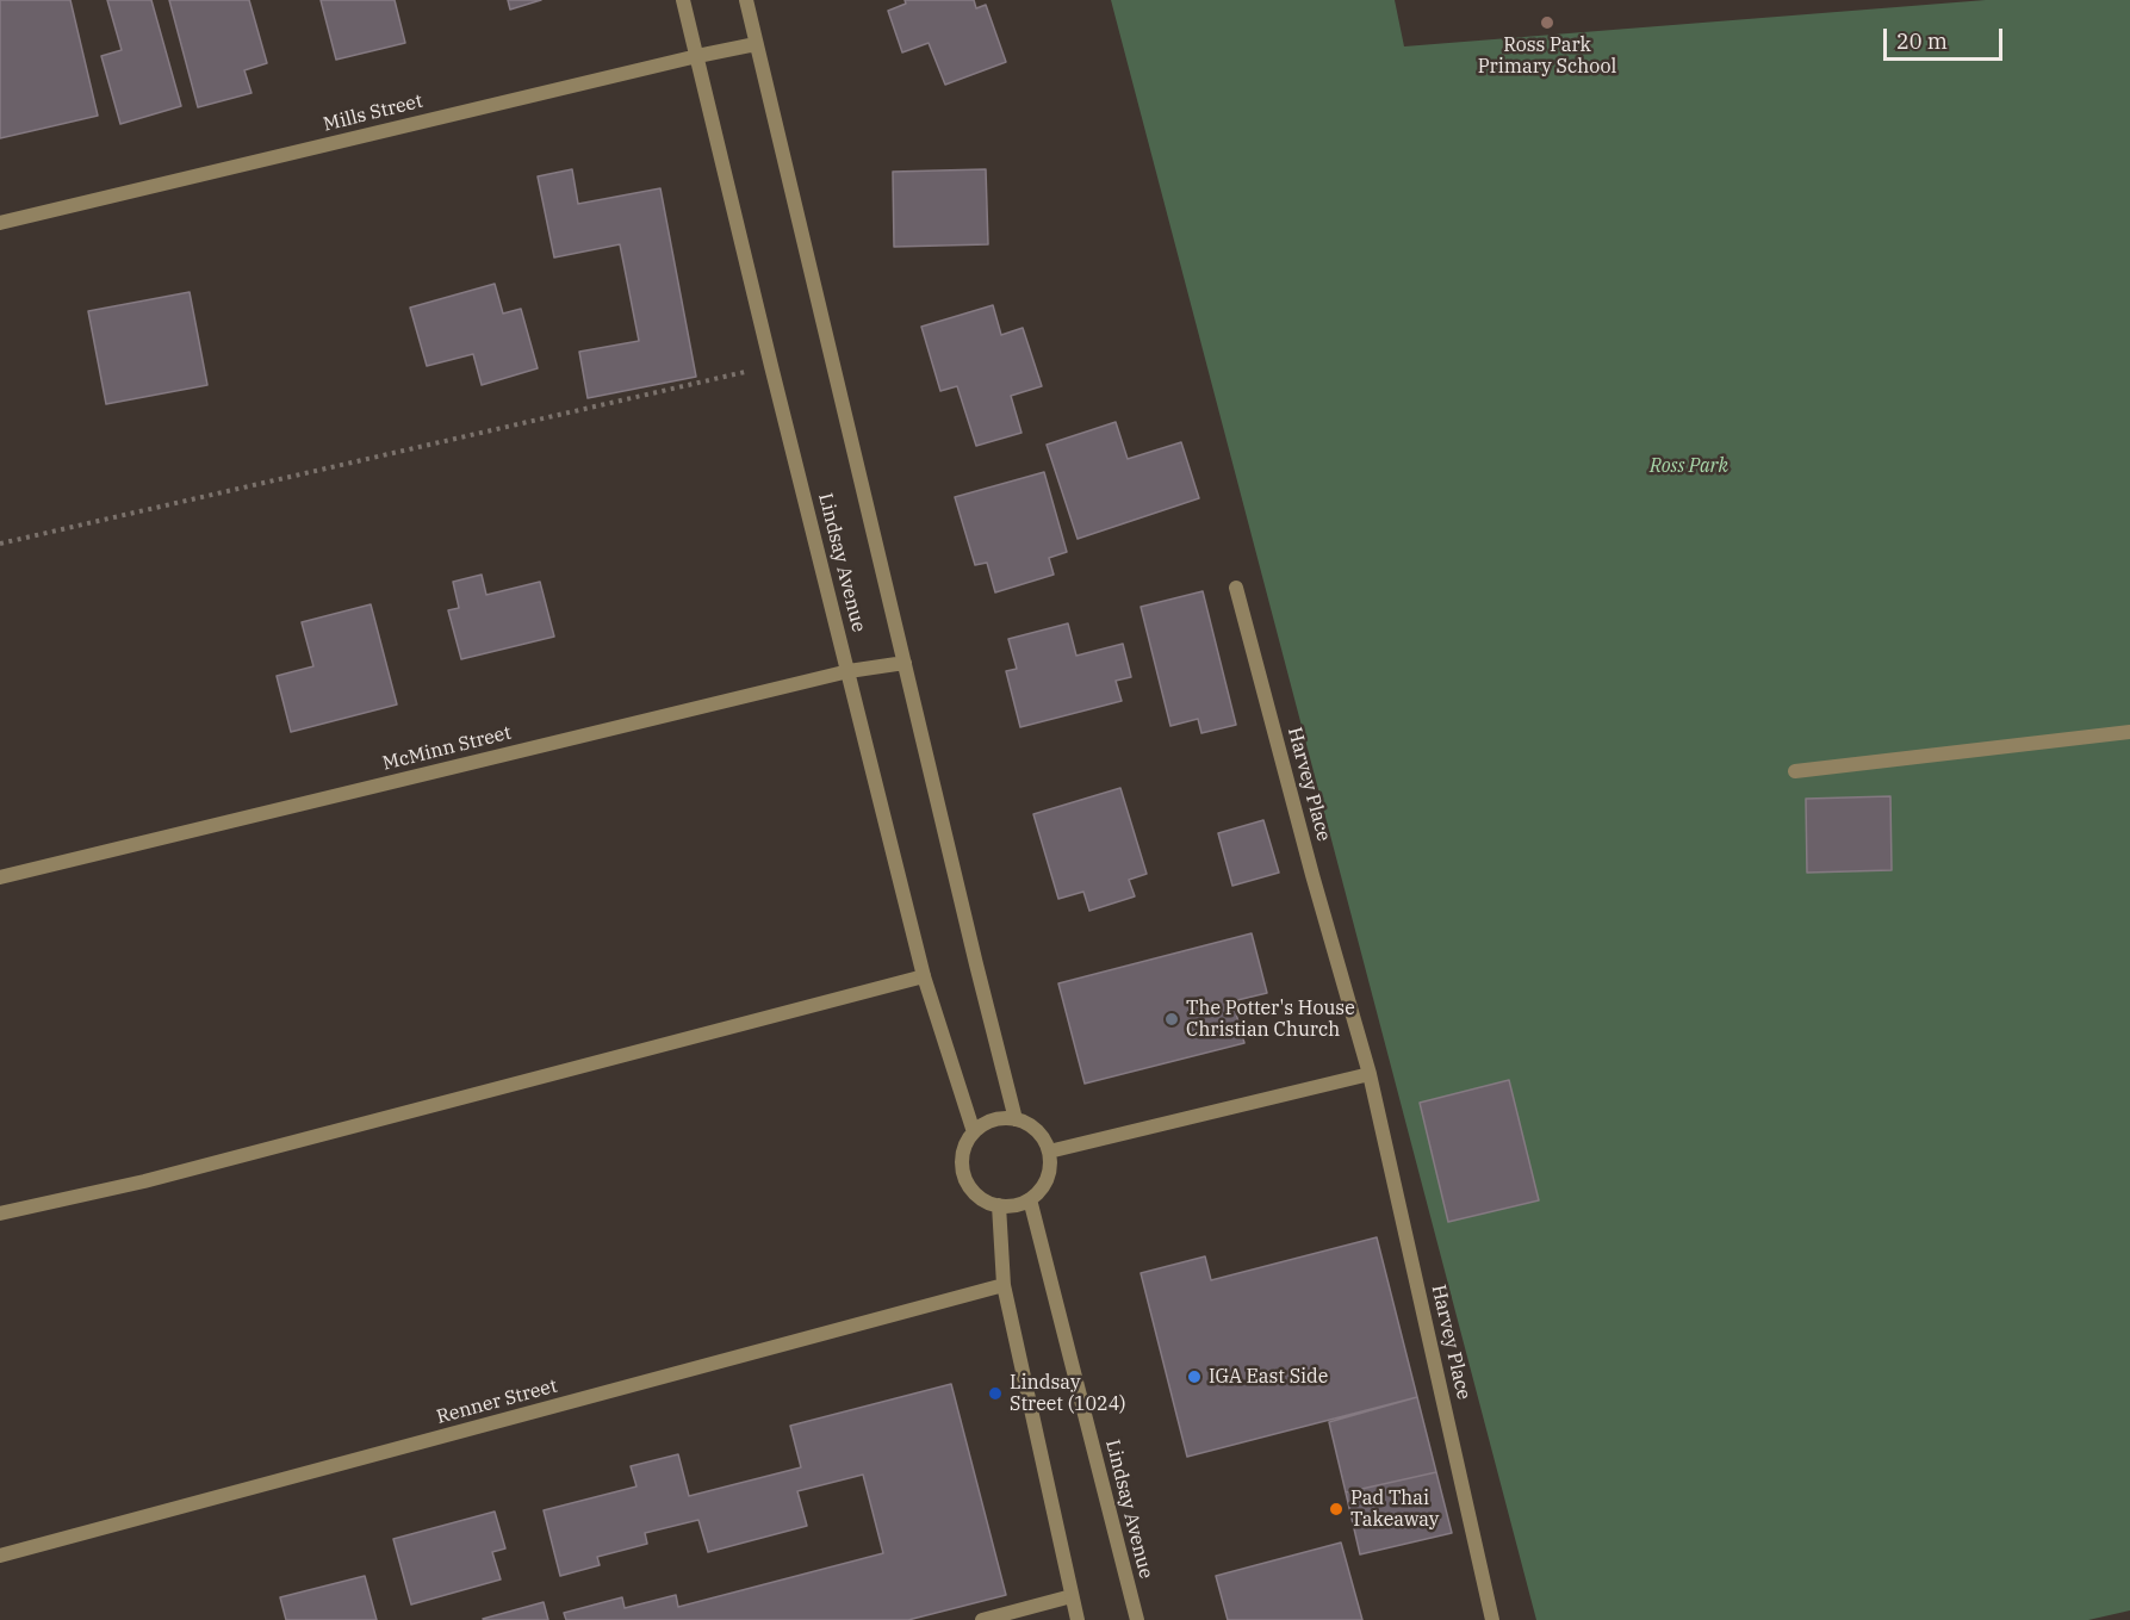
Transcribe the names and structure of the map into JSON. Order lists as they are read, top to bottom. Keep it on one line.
{"streets":{"street":["Mills Street","Lindsay Avenue","McMinn Street","Harvey Place","Renner Street"]},"crossings":[["Mills Street","Lindsay Avenue"],["Lindsay Avenue","McMinn Street"]],"parks":["Ross Park"],"places":["Ross Park Primary School","The Potter's House Christian Church","IGA East Side","Lindsay Street (1024)","Pad Thai Takeaway"],"scale_bar":"20 m"}
